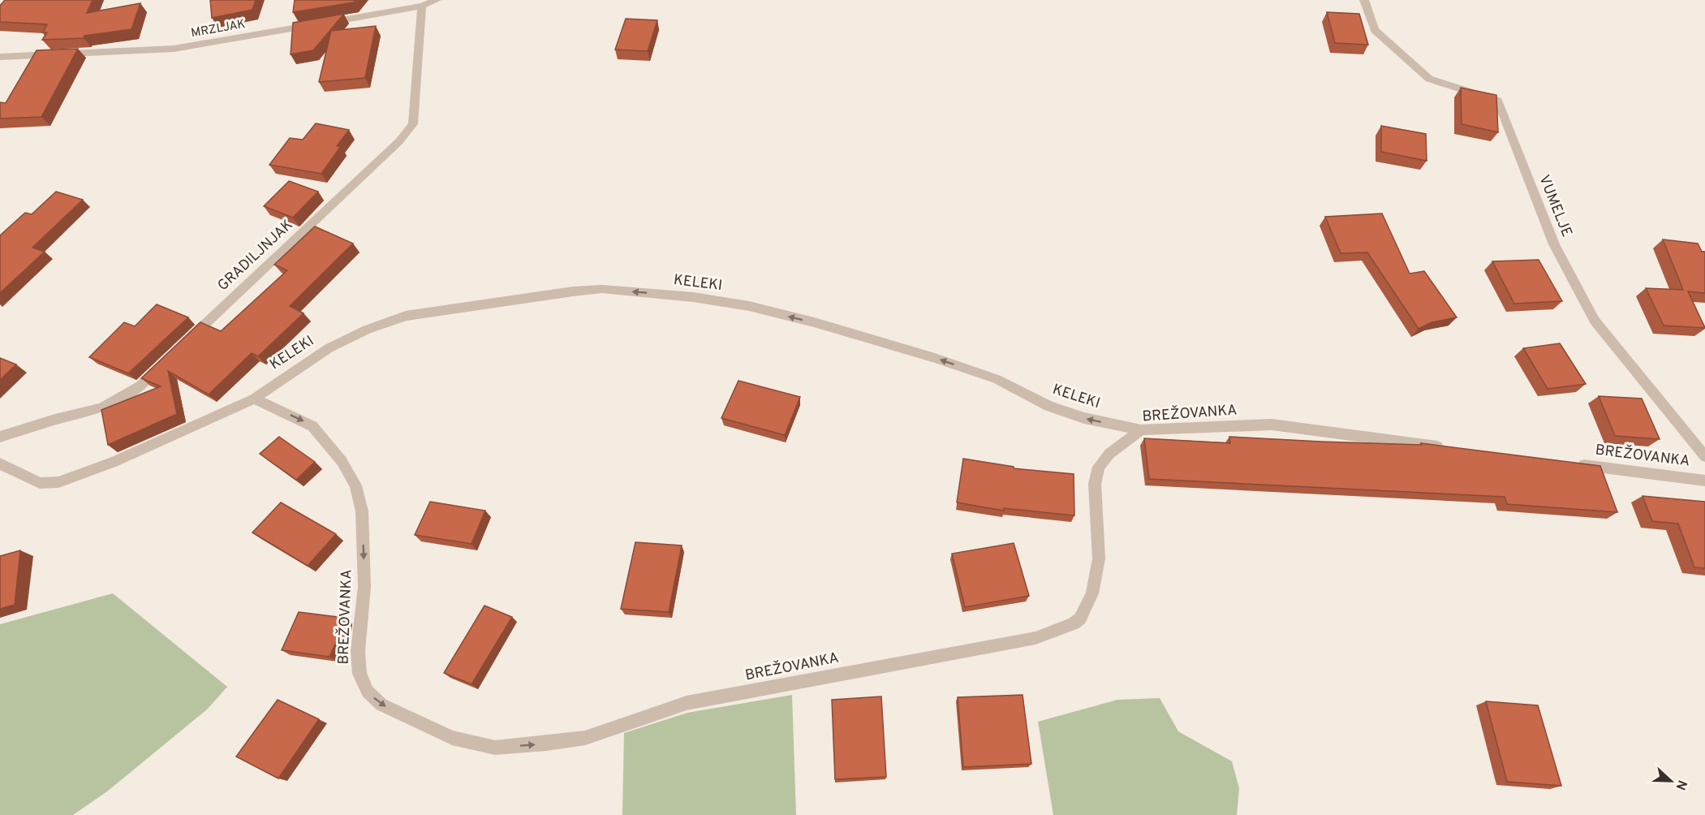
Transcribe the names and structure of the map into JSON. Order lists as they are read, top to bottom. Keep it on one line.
{"streets":{"street":["MRZLJAK","VUMELJE","GRADILJNJAK","KELEKI","BREŽOVANKA"]},"crossings":[["MRZLJAK","GRADILJNJAK"],["KELEKI","BREŽOVANKA"]],"one_way":["KELEKI"],"north":"right"}
